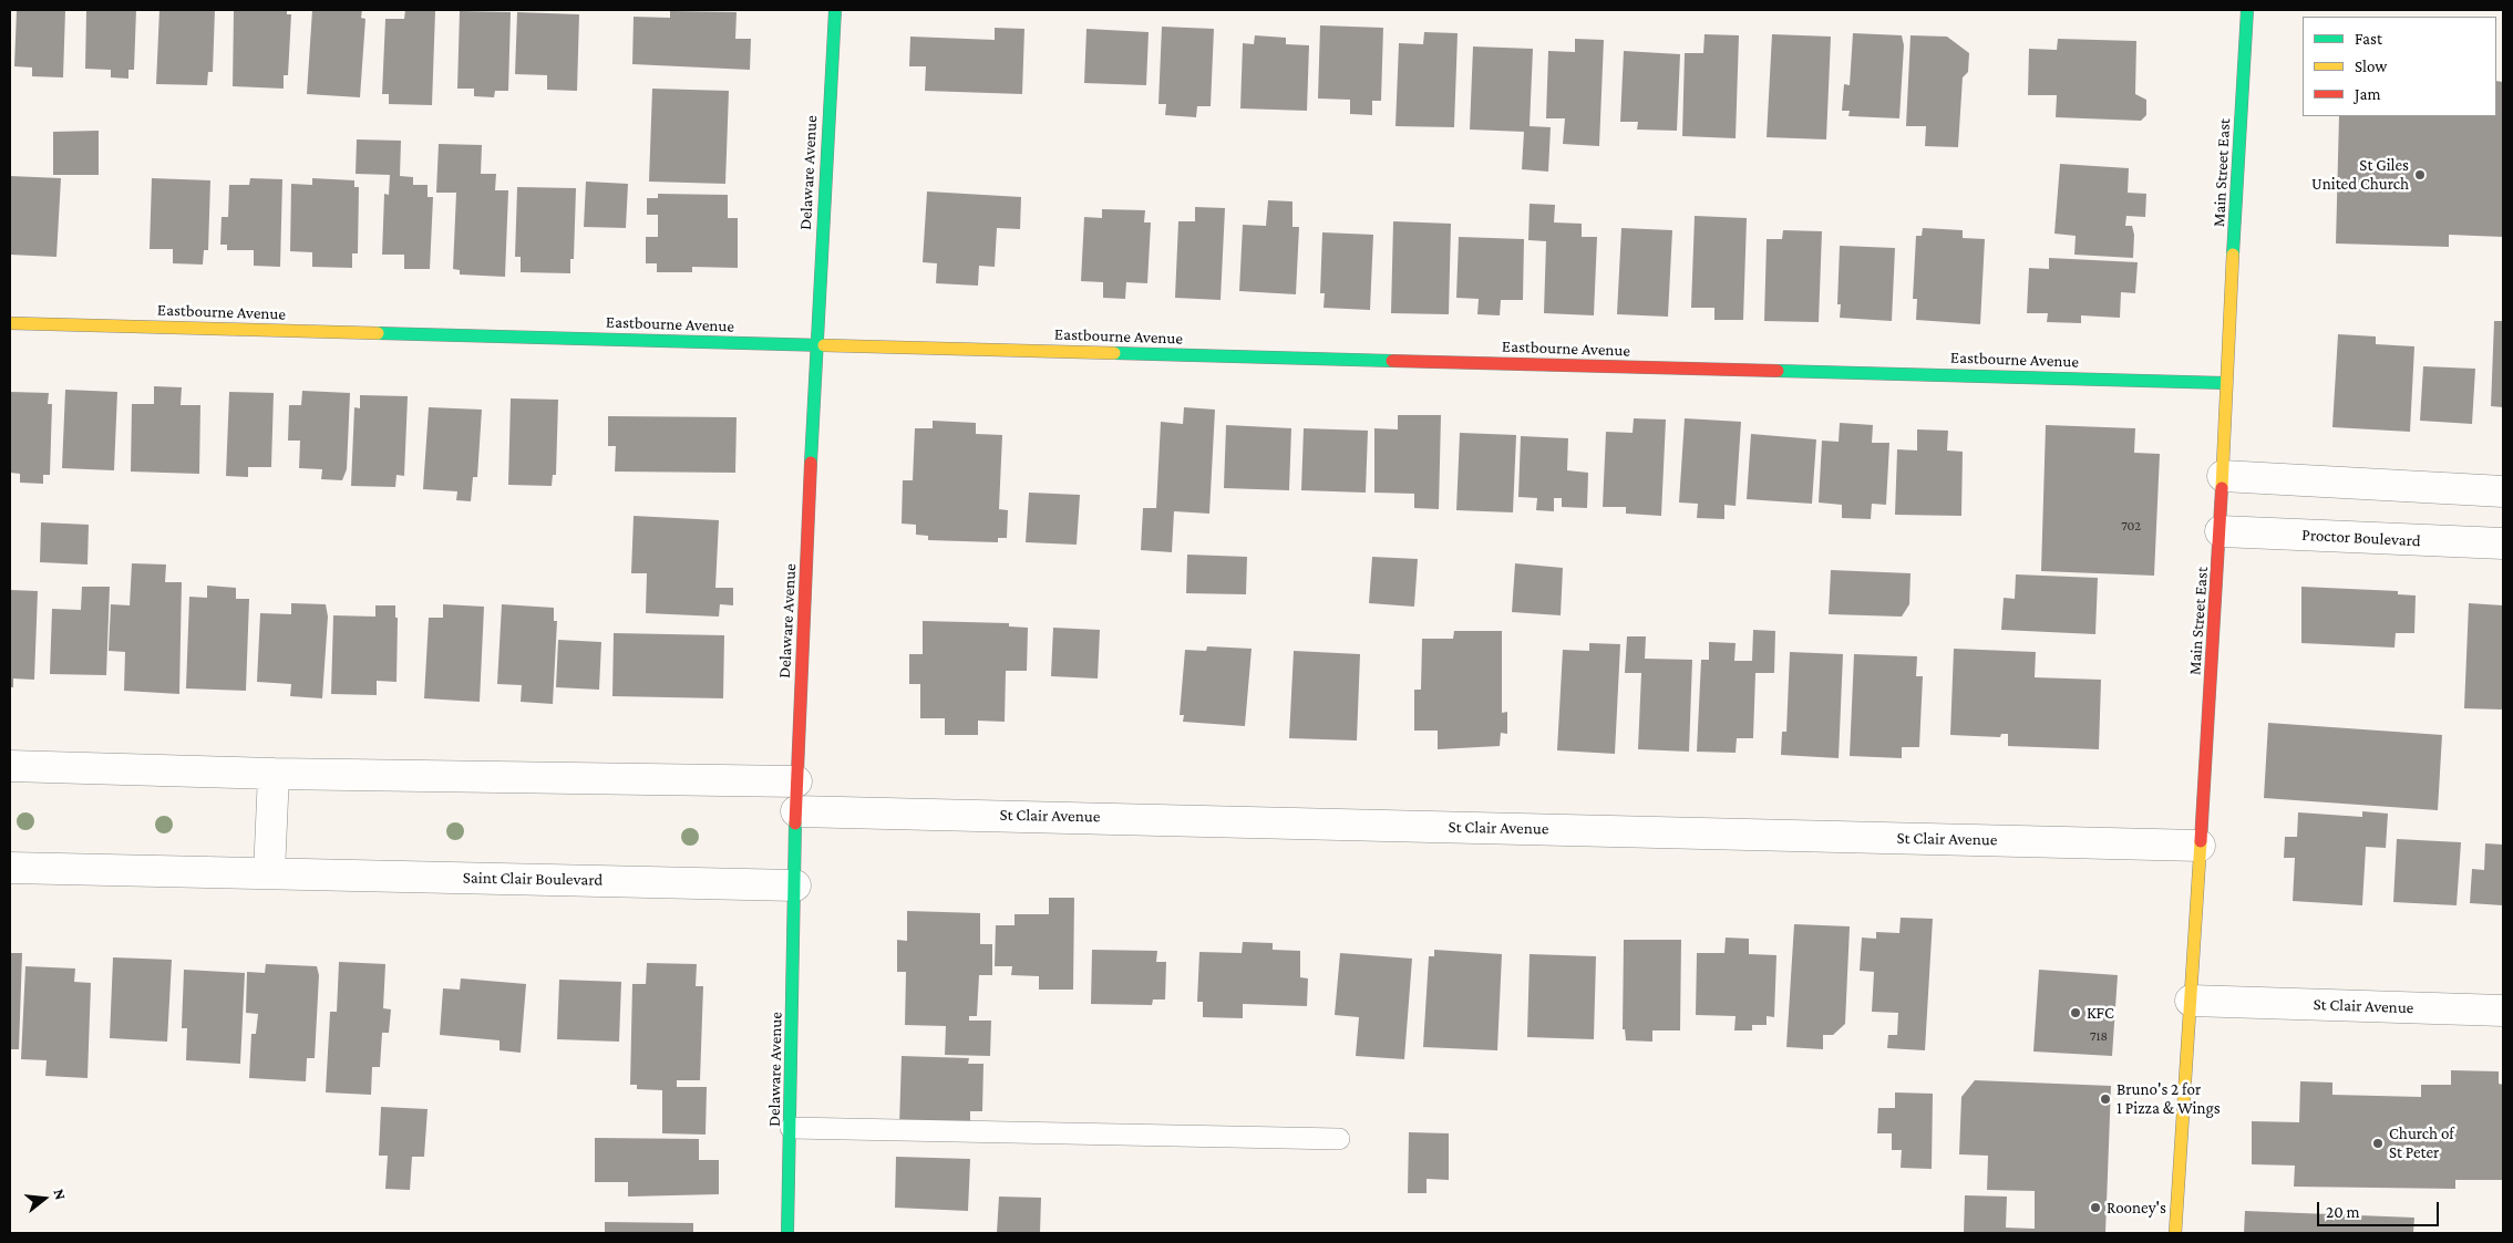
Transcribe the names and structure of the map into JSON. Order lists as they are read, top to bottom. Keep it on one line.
{"streets":{"street":["Delaware Avenue","Main Street East","Eastbourne Avenue","Proctor Boulevard","St Clair Avenue","Saint Clair Boulevard"]},"crossings":[["Delaware Avenue","Eastbourne Avenue"],["Delaware Avenue","St Clair Avenue"],["Delaware Avenue","Saint Clair Boulevard"],["Main Street East","Eastbourne Avenue"],["Main Street East","Proctor Boulevard"],["Main Street East","St Clair Avenue"]],"places":["St Giles United Church","KFC","Bruno's 2 for 1 Pizza & Wings","Church of St Peter","Rooney's"],"house_numbers":["702","718"],"legend":["Fast","Slow","Jam"],"scale_bar":"20 m","north":"right"}
